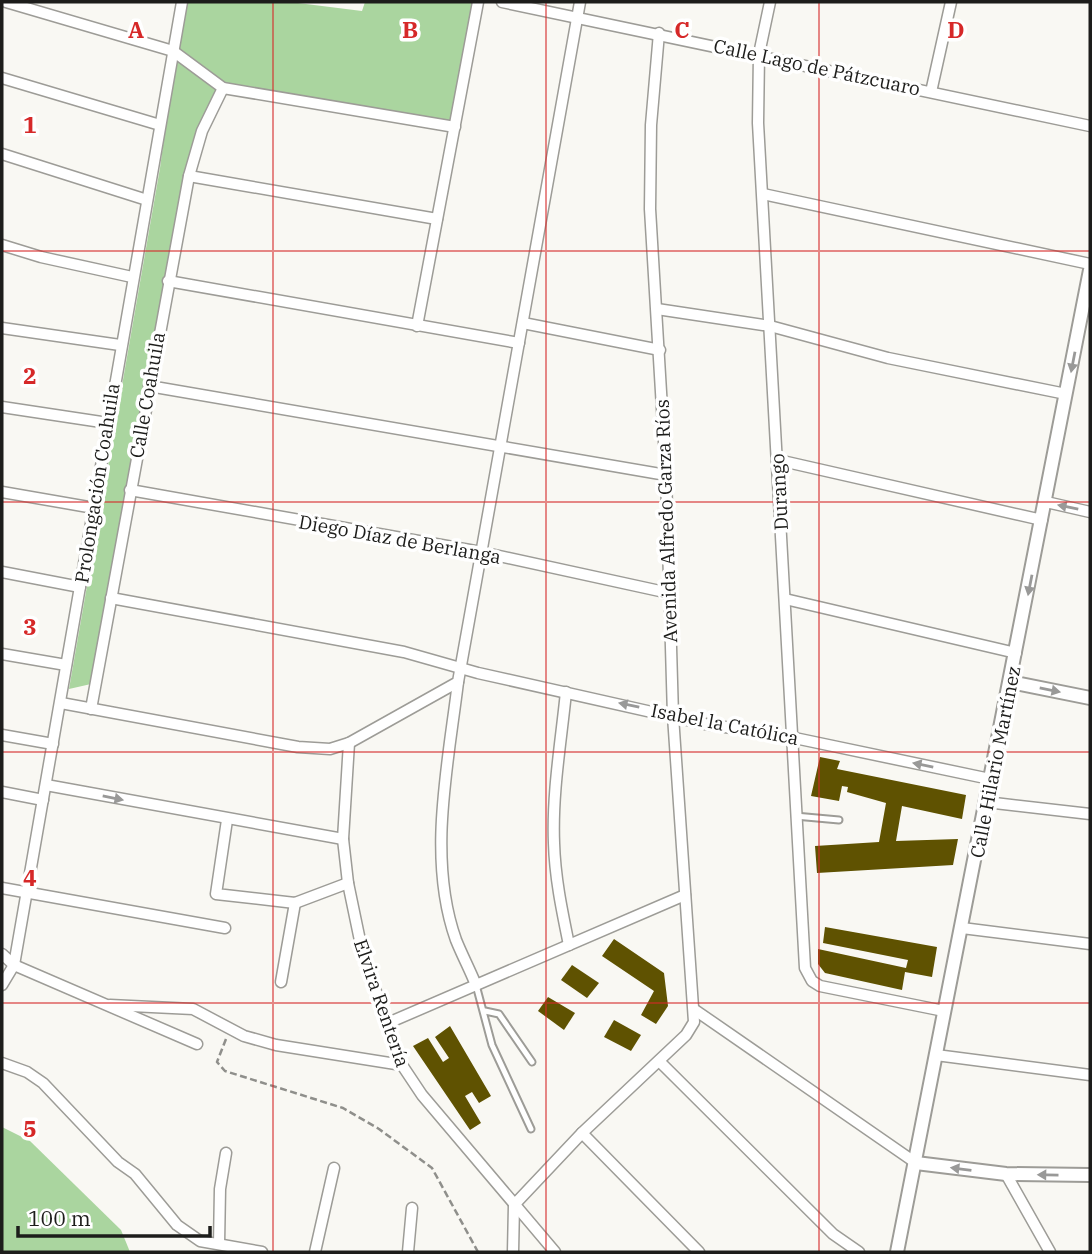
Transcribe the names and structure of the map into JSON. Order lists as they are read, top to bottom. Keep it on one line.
{"streets":{"street":["Calle Lago de Pátzcuaro","Calle Coahuila","Prolongación Coahuila","Durango","Avenida Alfredo Garza Ríos","Diego Díaz de Berlanga","Isabel la Católica","Calle Hilario Martínez","Elvira Rentería"]},"crossings":[["Calle Lago de Pátzcuaro","Durango"],["Calle Lago de Pátzcuaro","Avenida Alfredo Garza Ríos"],["Calle Coahuila","Diego Díaz de Berlanga"],["Calle Coahuila","Isabel la Católica"],["Durango","Isabel la Católica"],["Durango","Calle Hilario Martínez"],["Avenida Alfredo Garza Ríos","Diego Díaz de Berlanga"],["Avenida Alfredo Garza Ríos","Isabel la Católica"],["Isabel la Católica","Calle Hilario Martínez"]],"scale_bar":"100 m","grid":{"columns":["A","B","C","D"],"rows":["1","2","3","4","5"]}}
